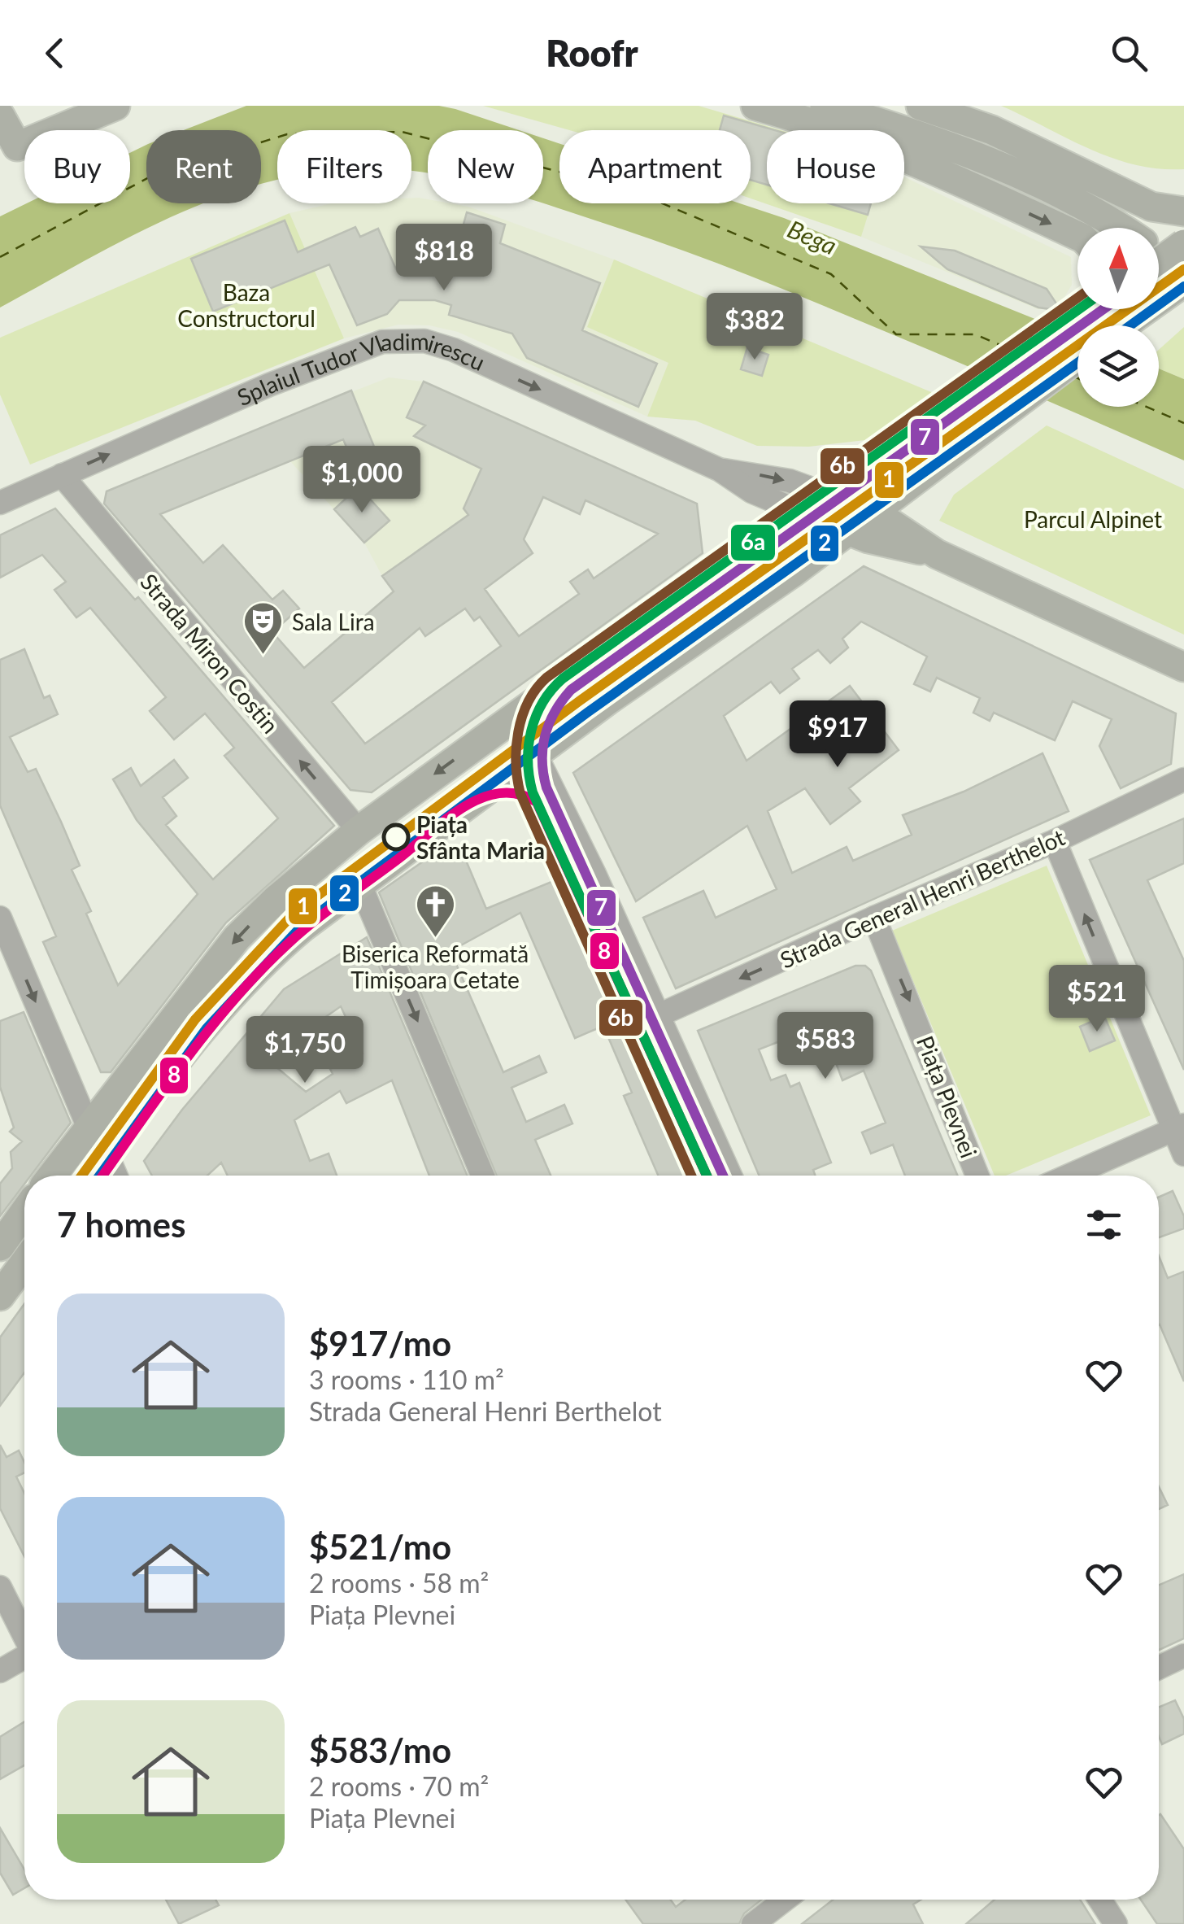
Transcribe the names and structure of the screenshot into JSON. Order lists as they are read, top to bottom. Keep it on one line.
{"streets":{"main road":["Splaiul Tudor Vladimirescu"],"street":["Strada Miron Costin","Strada General Henri Berthelot","Piața Plevnei"]},"crossings":[["Splaiul Tudor Vladimirescu","Strada Miron Costin"],["Strada General Henri Berthelot","Piața Plevnei"]],"one_way":["Splaiul Tudor Vladimirescu","Strada Miron Costin","Strada General Henri Berthelot"],"water":["Bega"],"parks":["Baza Constructorul","Parcul Alpinet"],"places":{"theatre":["Sala Lira"],"other":["Piața Sfânta Maria"],"church":["Biserica Reformată Timișoara Cetate"]},"lines":["transit line 1","tram line 2","transit line 6b","tram line 7","transit line 6a","transit line 8"],"north":"top","page":{"header":"Roofr","chip":["Buy","Rent","Filters","New","Apartment","House"],"price":["$818","$382","$1,000","$917","$521","$583","$1,750"],"heading":"7 homes","list":[{"name":"$917/mo","note":"3 rooms · 110 m² · Strada General Henri Berthelot"},{"name":"$521/mo","note":"2 rooms · 58 m² · Piața Plevnei"},{"name":"$583/mo","note":"2 rooms · 70 m² · Piața Plevnei"}]}}
